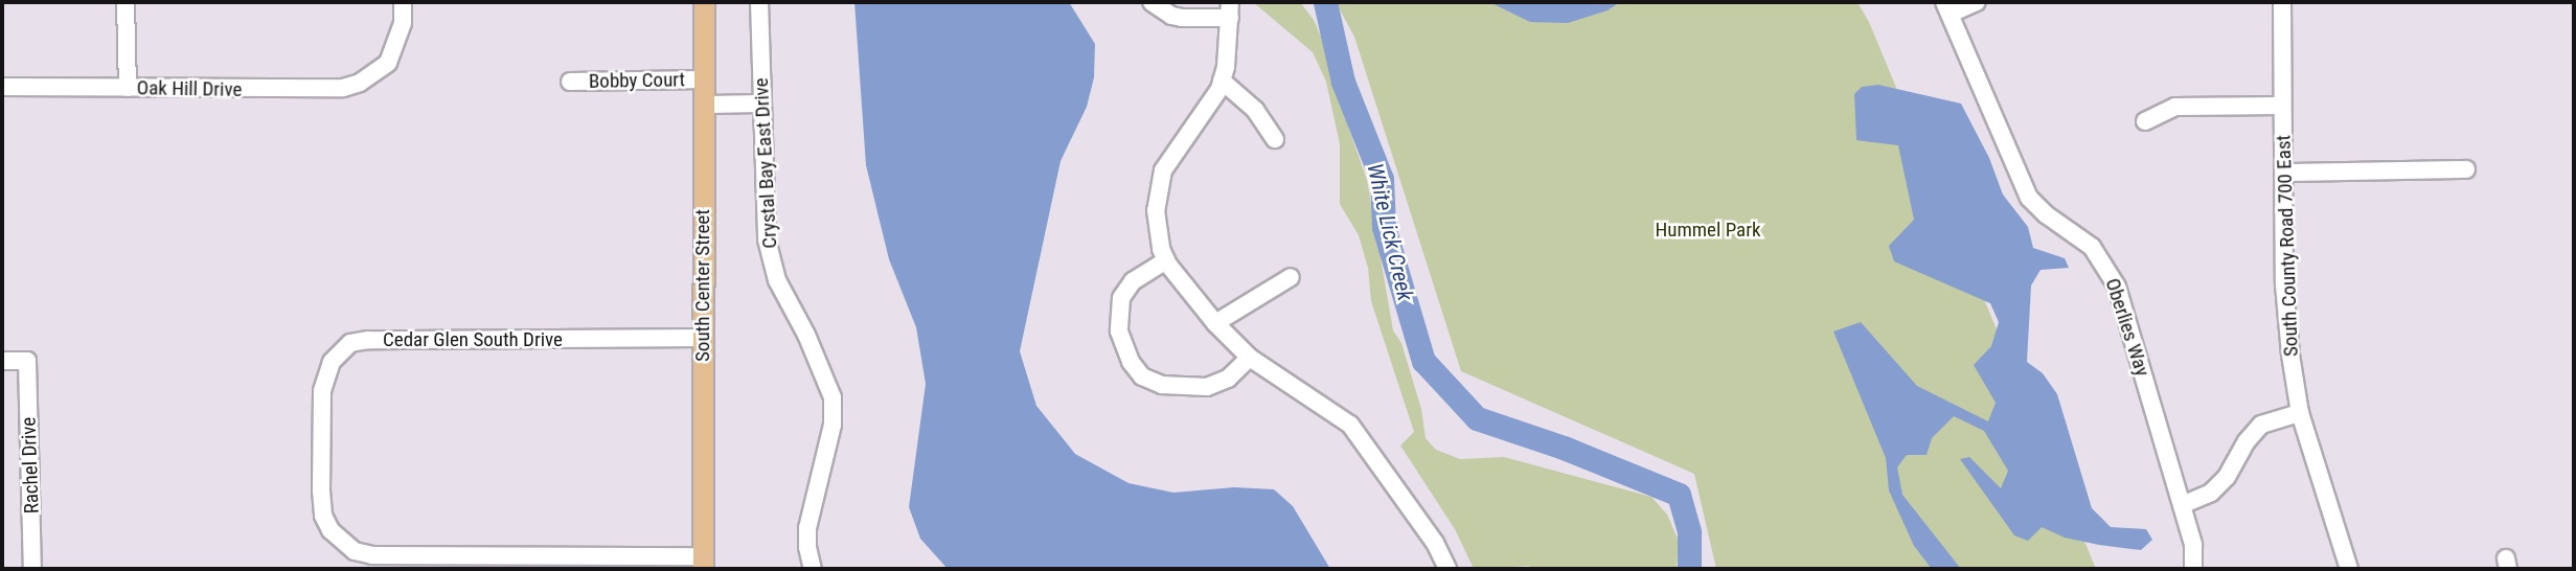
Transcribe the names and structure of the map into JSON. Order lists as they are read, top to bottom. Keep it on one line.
{"streets":{"main road":["South Center Street"],"street":["Bobby Court","Oak Hill Drive","Crystal Bay East Drive","South County Road 700 East","Oberlies Way","Cedar Glen South Drive","Rachel Drive"]},"crossings":[["Bobby Court","South Center Street"],["South Center Street","Cedar Glen South Drive"]],"water":["White Lick Creek"],"parks":["Hummel Park"]}
